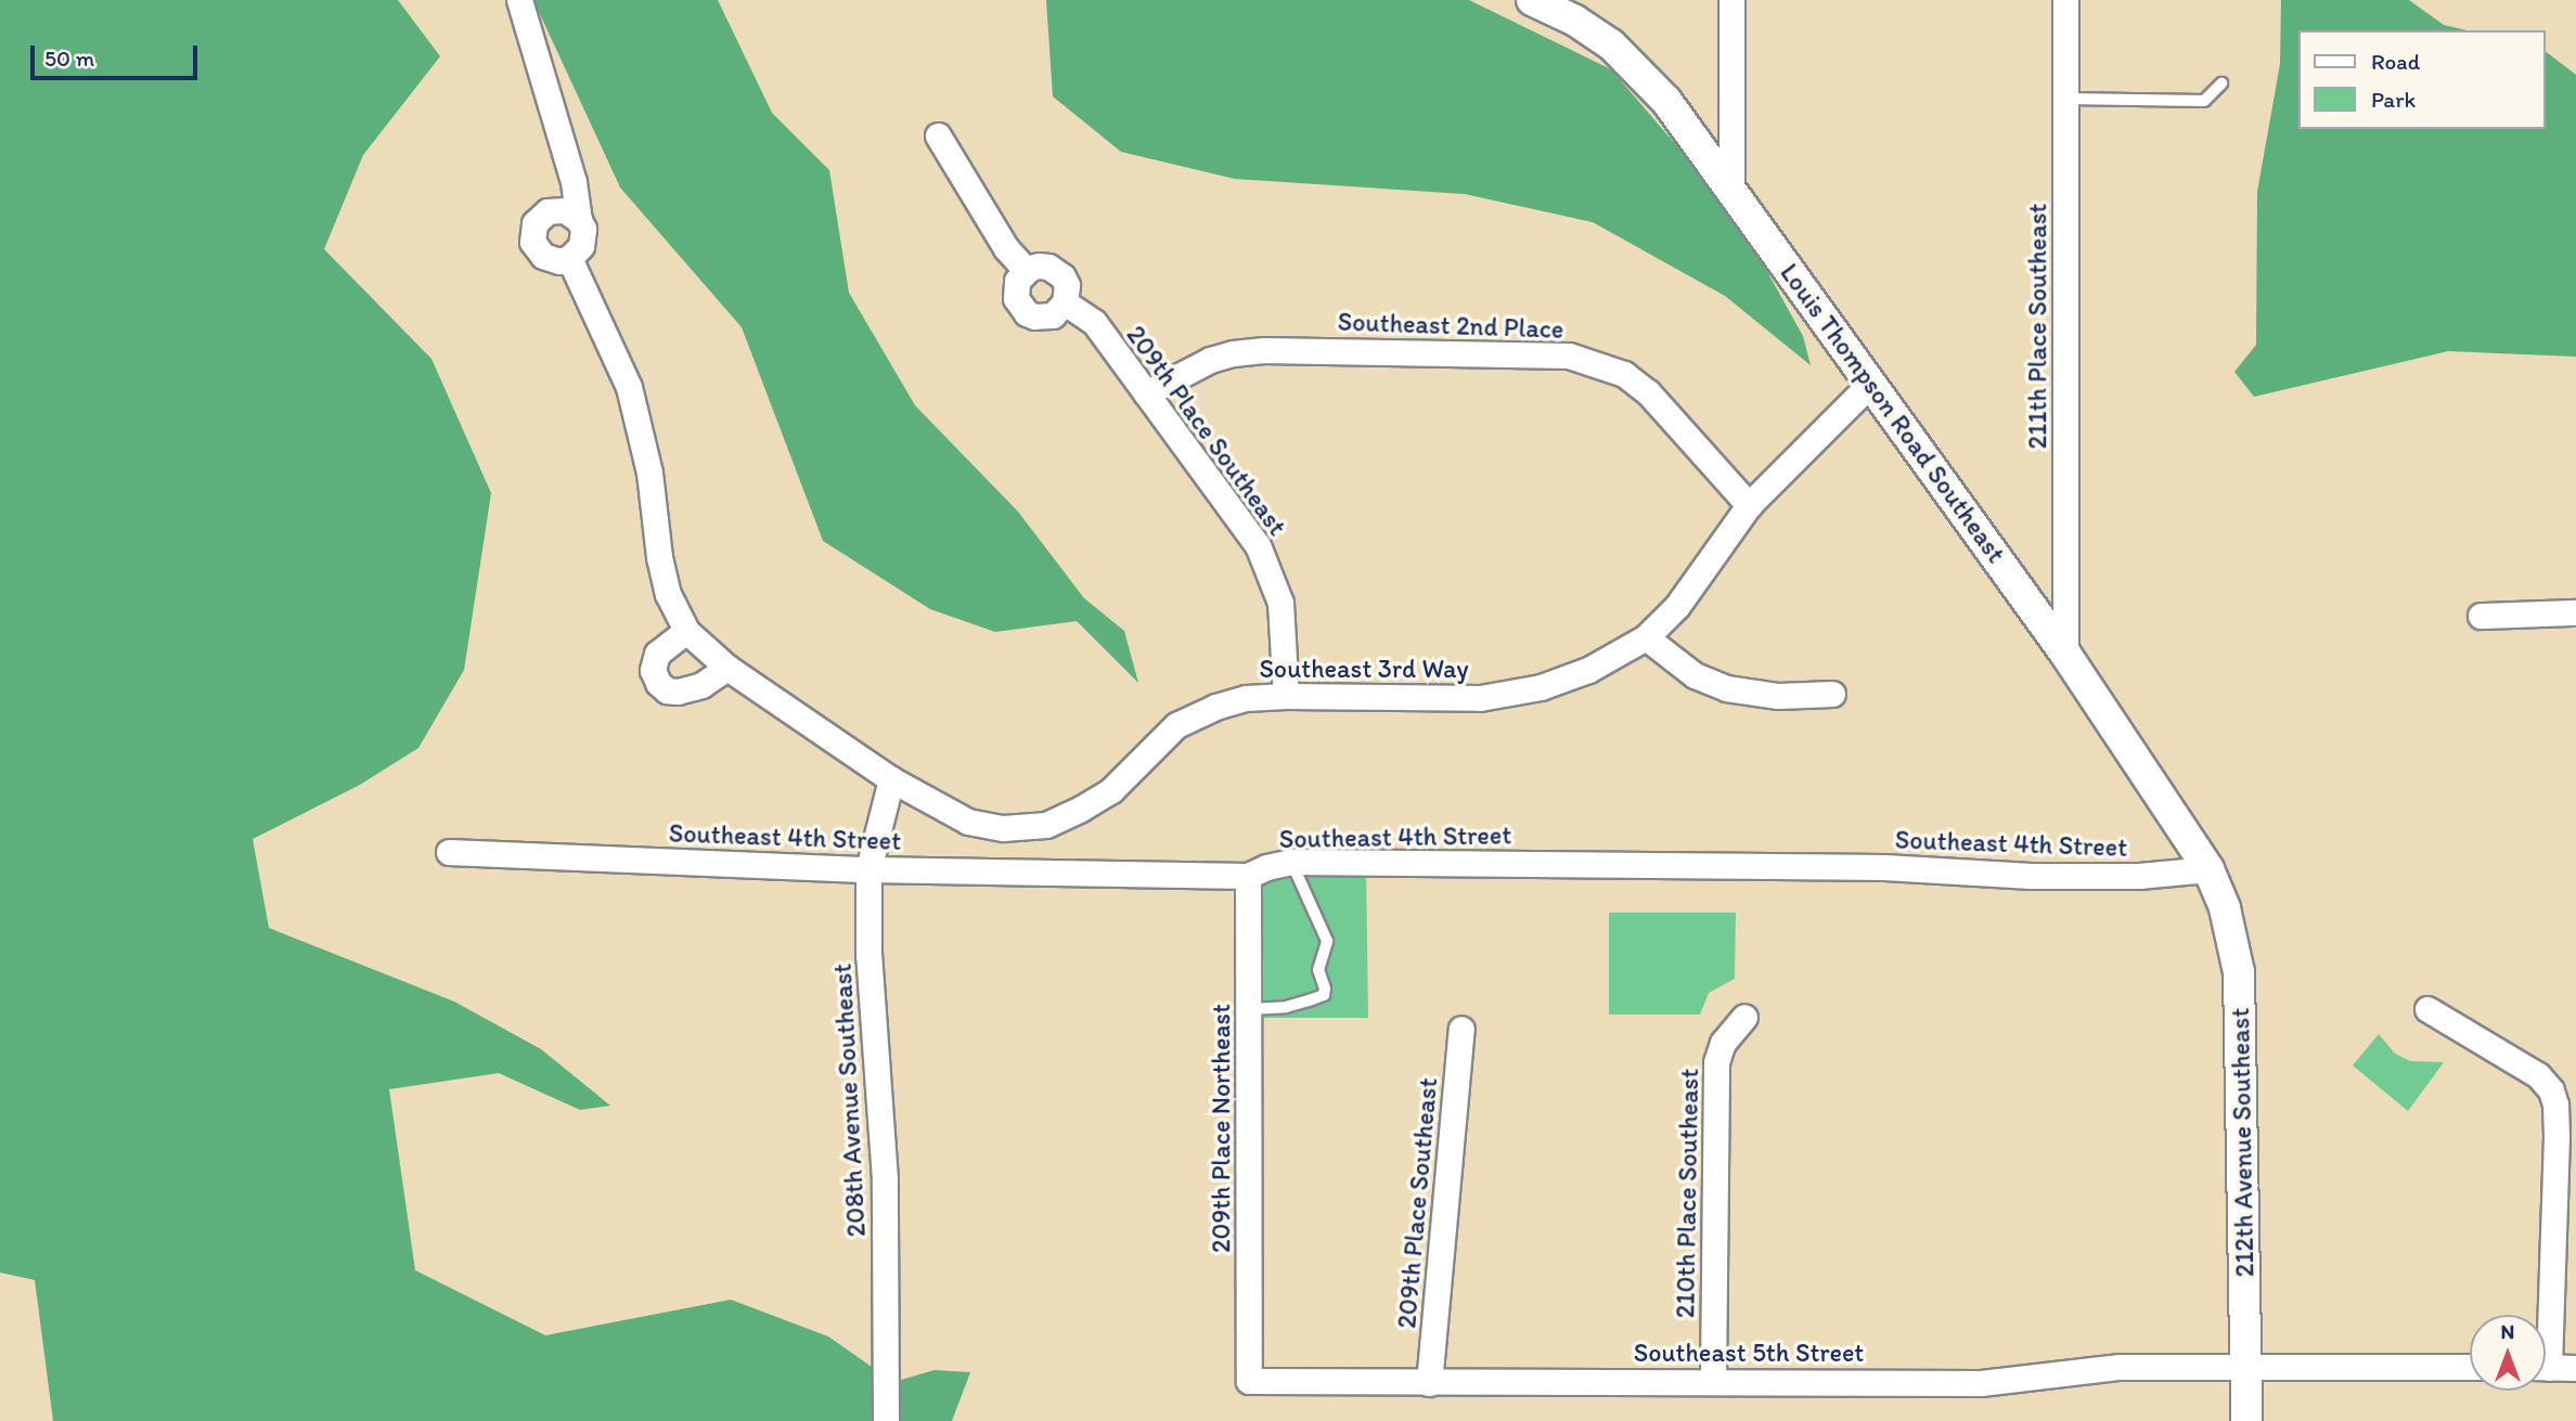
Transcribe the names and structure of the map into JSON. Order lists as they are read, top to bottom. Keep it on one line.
{"streets":{"street":["Southeast 2nd Place","211th Place Southeast","Louis Thompson Road Southeast","209th Place Southeast","Southeast 3rd Way","Southeast 4th Street","208th Avenue Southeast","209th Place Northeast","212th Avenue Southeast","210th Place Southeast","Southeast 5th Street"]},"crossings":[["Southeast 2nd Place","209th Place Southeast"],["Southeast 2nd Place","Southeast 3rd Way"],["211th Place Southeast","Louis Thompson Road Southeast"],["Louis Thompson Road Southeast","Southeast 3rd Way"],["Louis Thompson Road Southeast","Southeast 4th Street"],["Louis Thompson Road Southeast","212th Avenue Southeast"],["209th Place Southeast","Southeast 3rd Way"],["209th Place Southeast","Southeast 5th Street"],["Southeast 3rd Way","208th Avenue Southeast"],["Southeast 4th Street","208th Avenue Southeast"],["Southeast 4th Street","209th Place Northeast"],["Southeast 4th Street","212th Avenue Southeast"],["209th Place Northeast","Southeast 5th Street"],["212th Avenue Southeast","Southeast 5th Street"],["210th Place Southeast","Southeast 5th Street"]],"legend":["Road","Park"],"scale_bar":"50 m","north":"top"}
